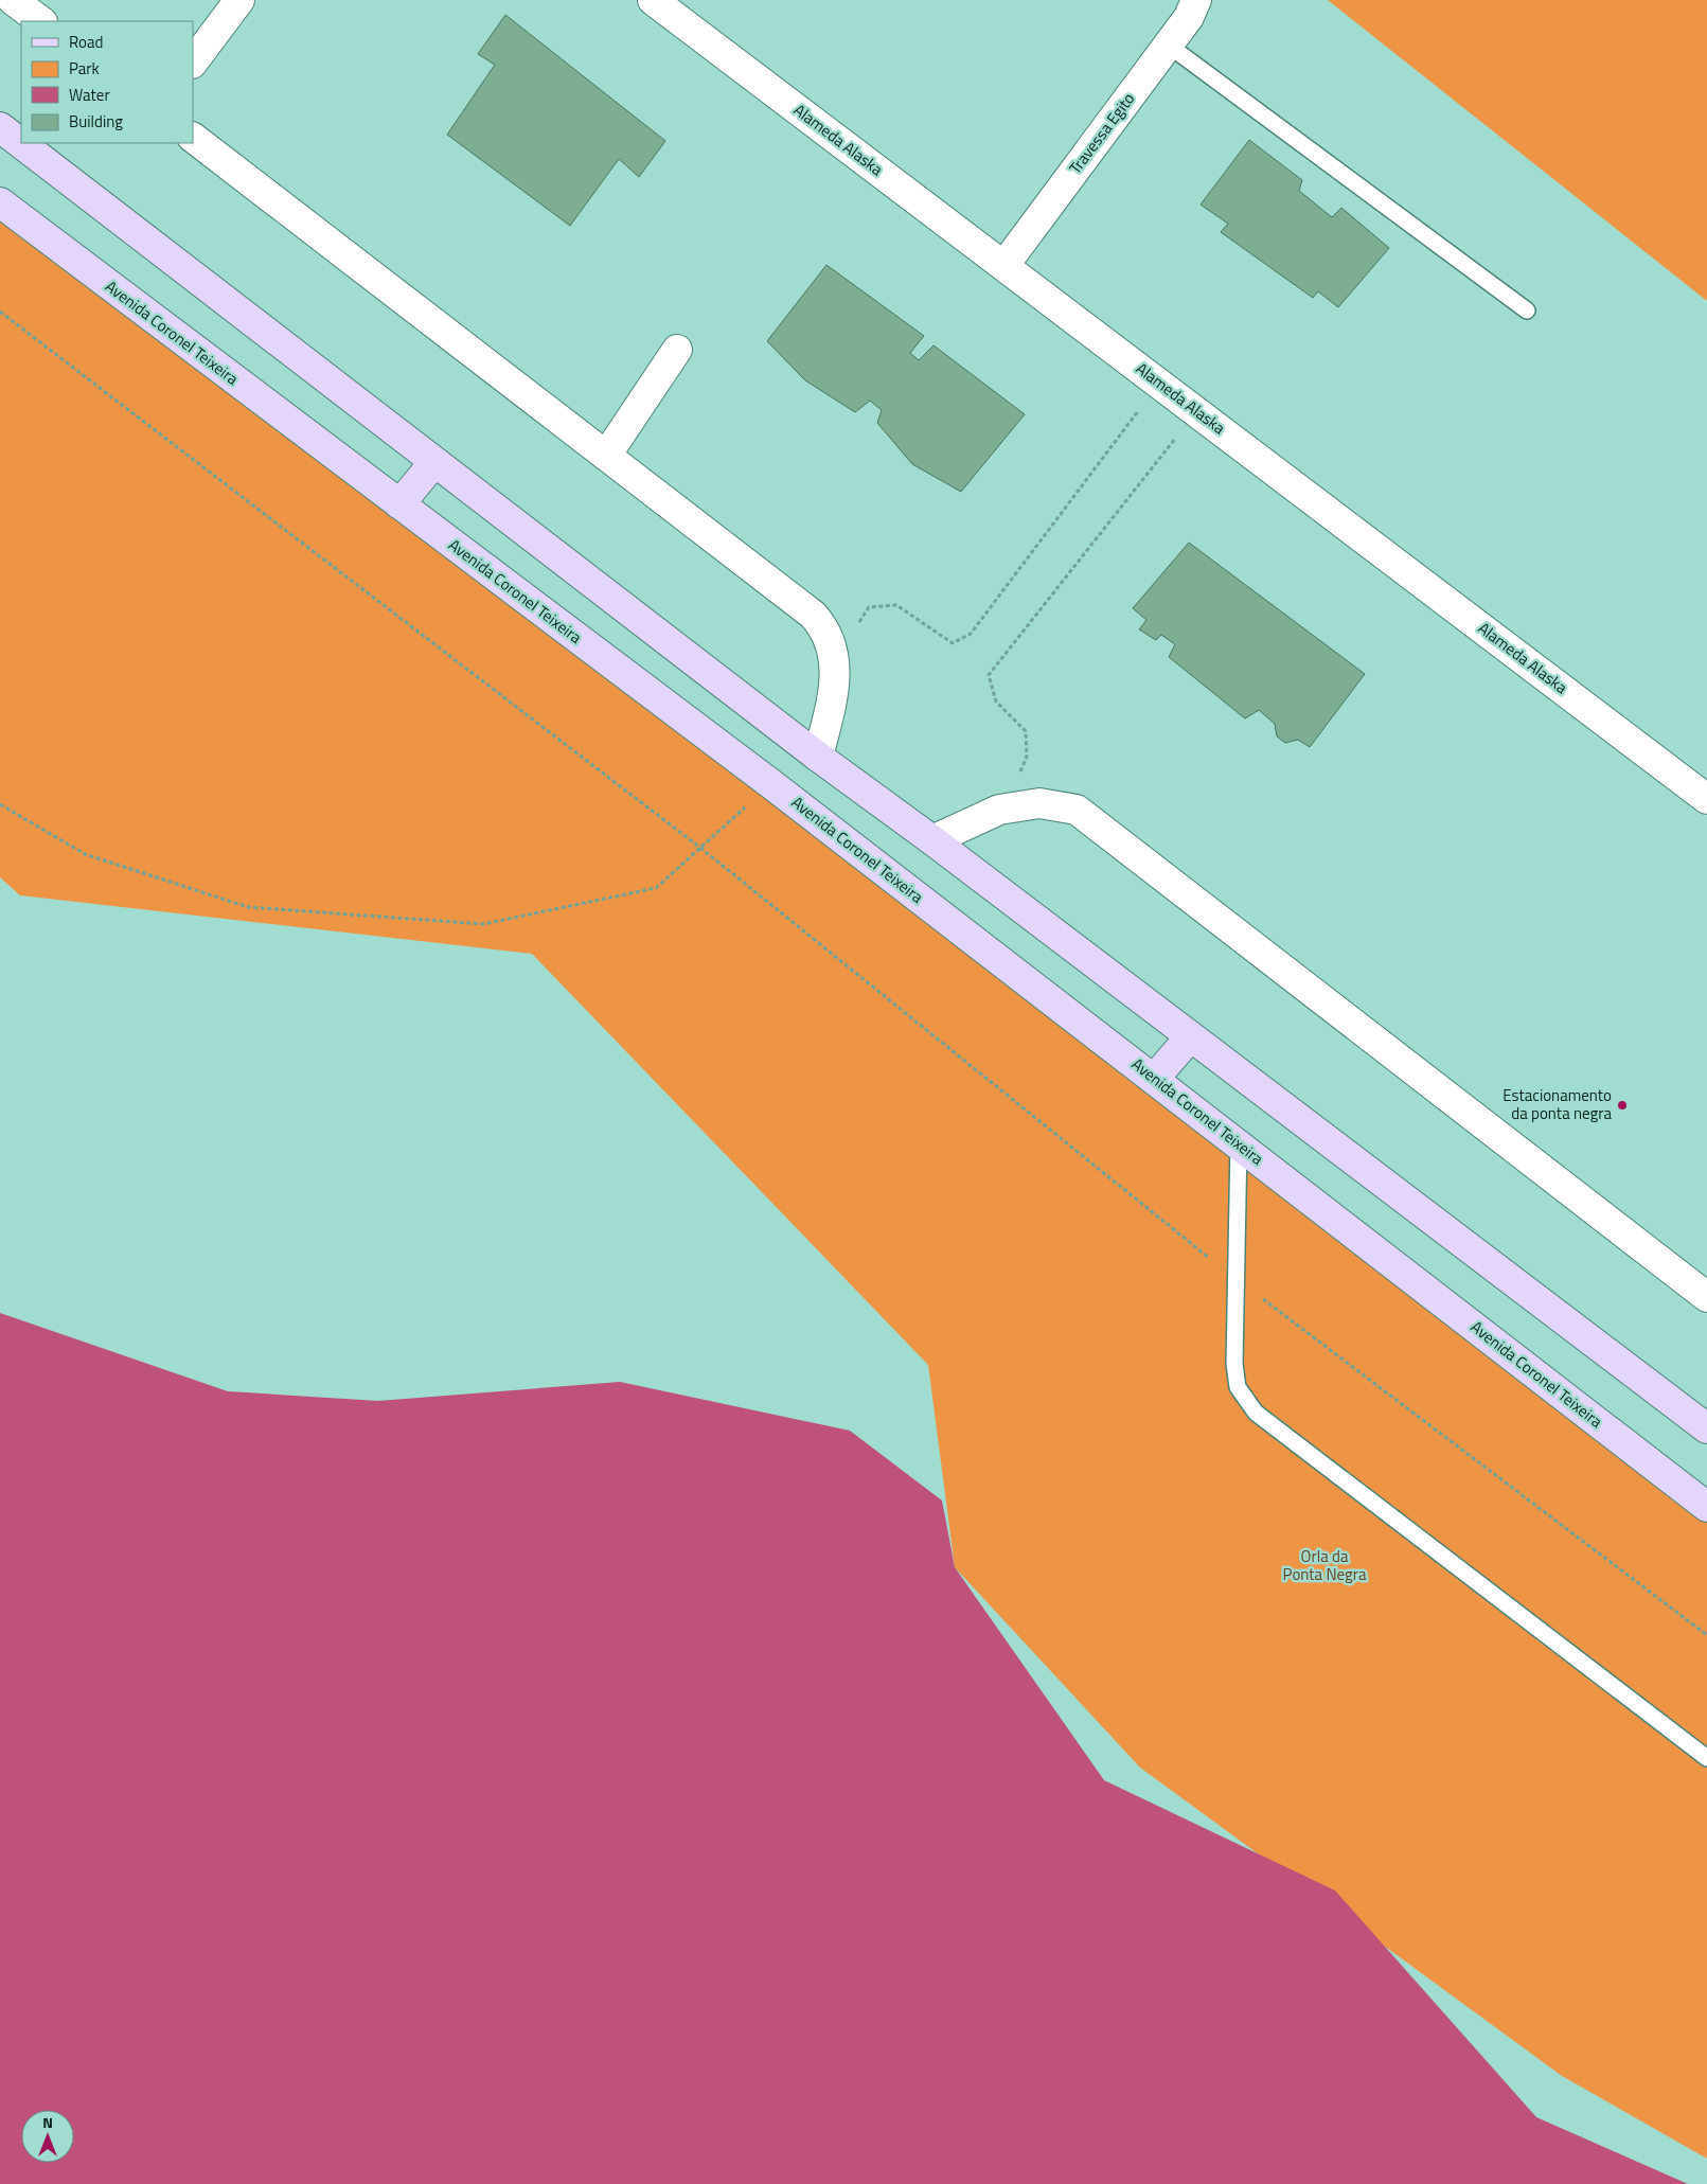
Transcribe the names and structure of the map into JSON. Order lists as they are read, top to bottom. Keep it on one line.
{"streets":{"street":["Travessa Egito","Alameda Alaska","Avenida Coronel Teixeira"]},"crossings":[["Travessa Egito","Alameda Alaska"]],"parks":["Orla da Ponta Negra"],"places":["Estacionamento da ponta negra"],"legend":["Road","Park","Water","Building"],"north":"top"}
